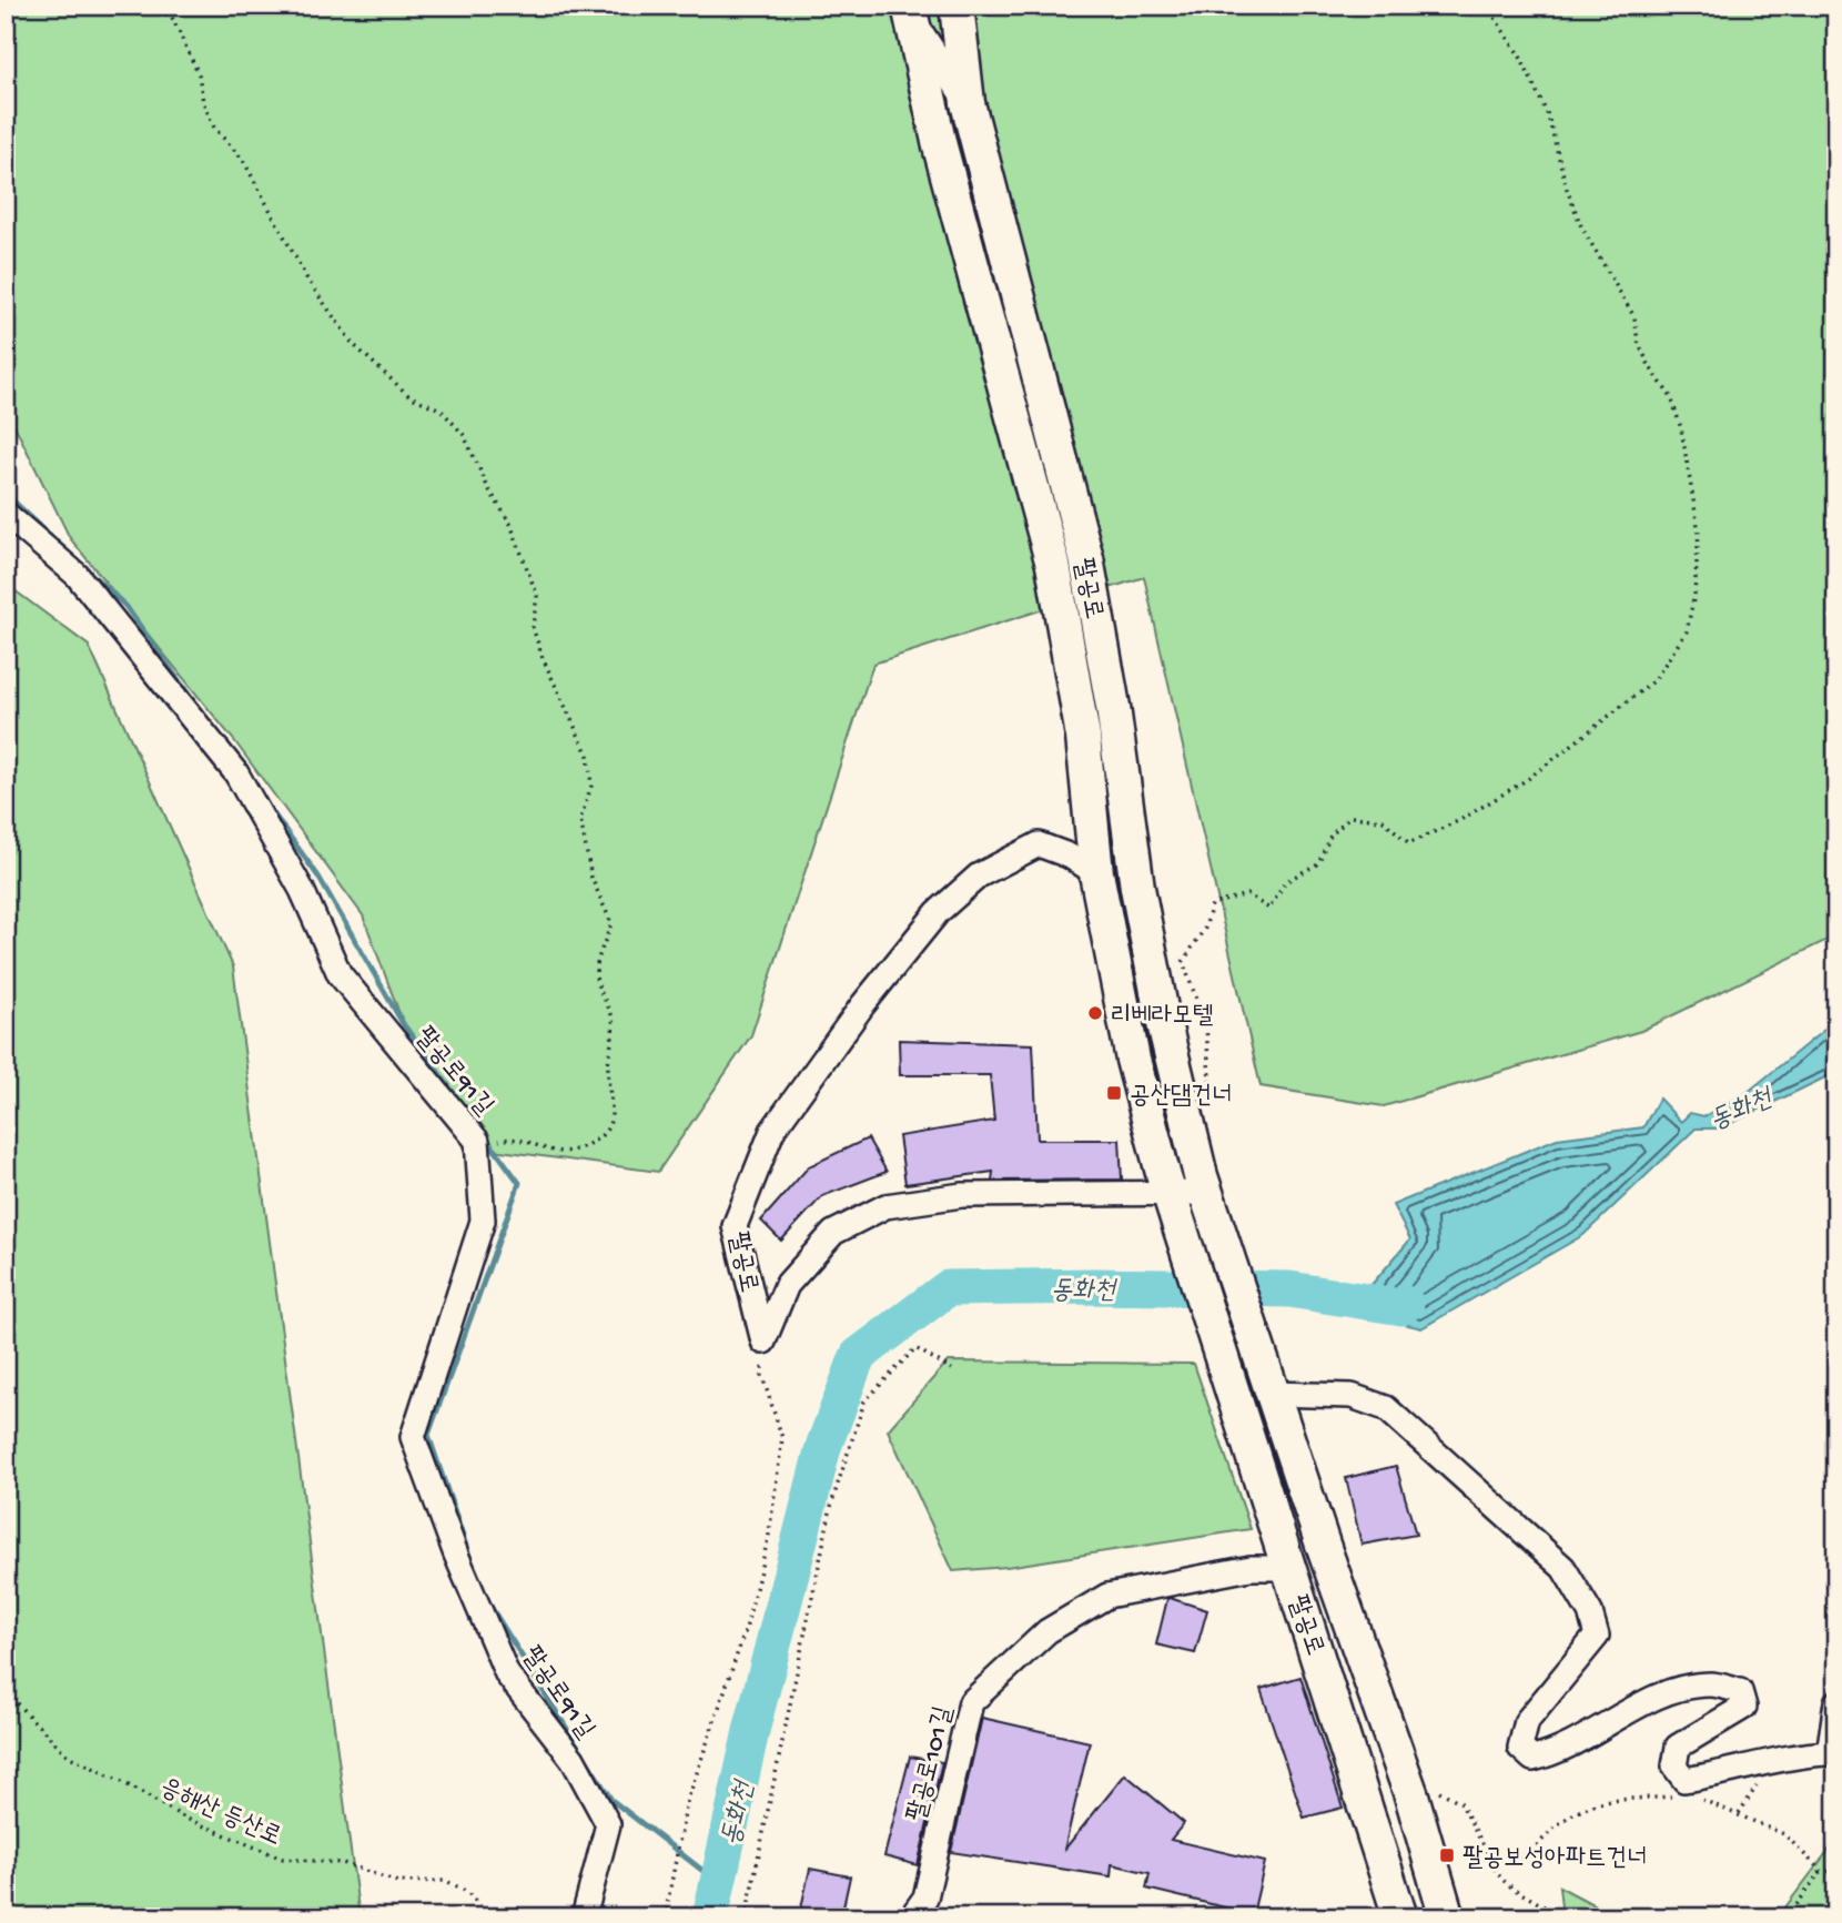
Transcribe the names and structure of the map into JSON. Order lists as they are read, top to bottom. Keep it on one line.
{"streets":{"main road":["팔공로"],"street":["팔공로91길","팔공로101길"],"path":["응해산 등산로"]},"crossings":[["팔공로","팔공로101길"]],"water":["동화천"],"places":{"other":["리베라모텔"],"transit":["공산댐건너","팔공보성아파트건너"]}}
